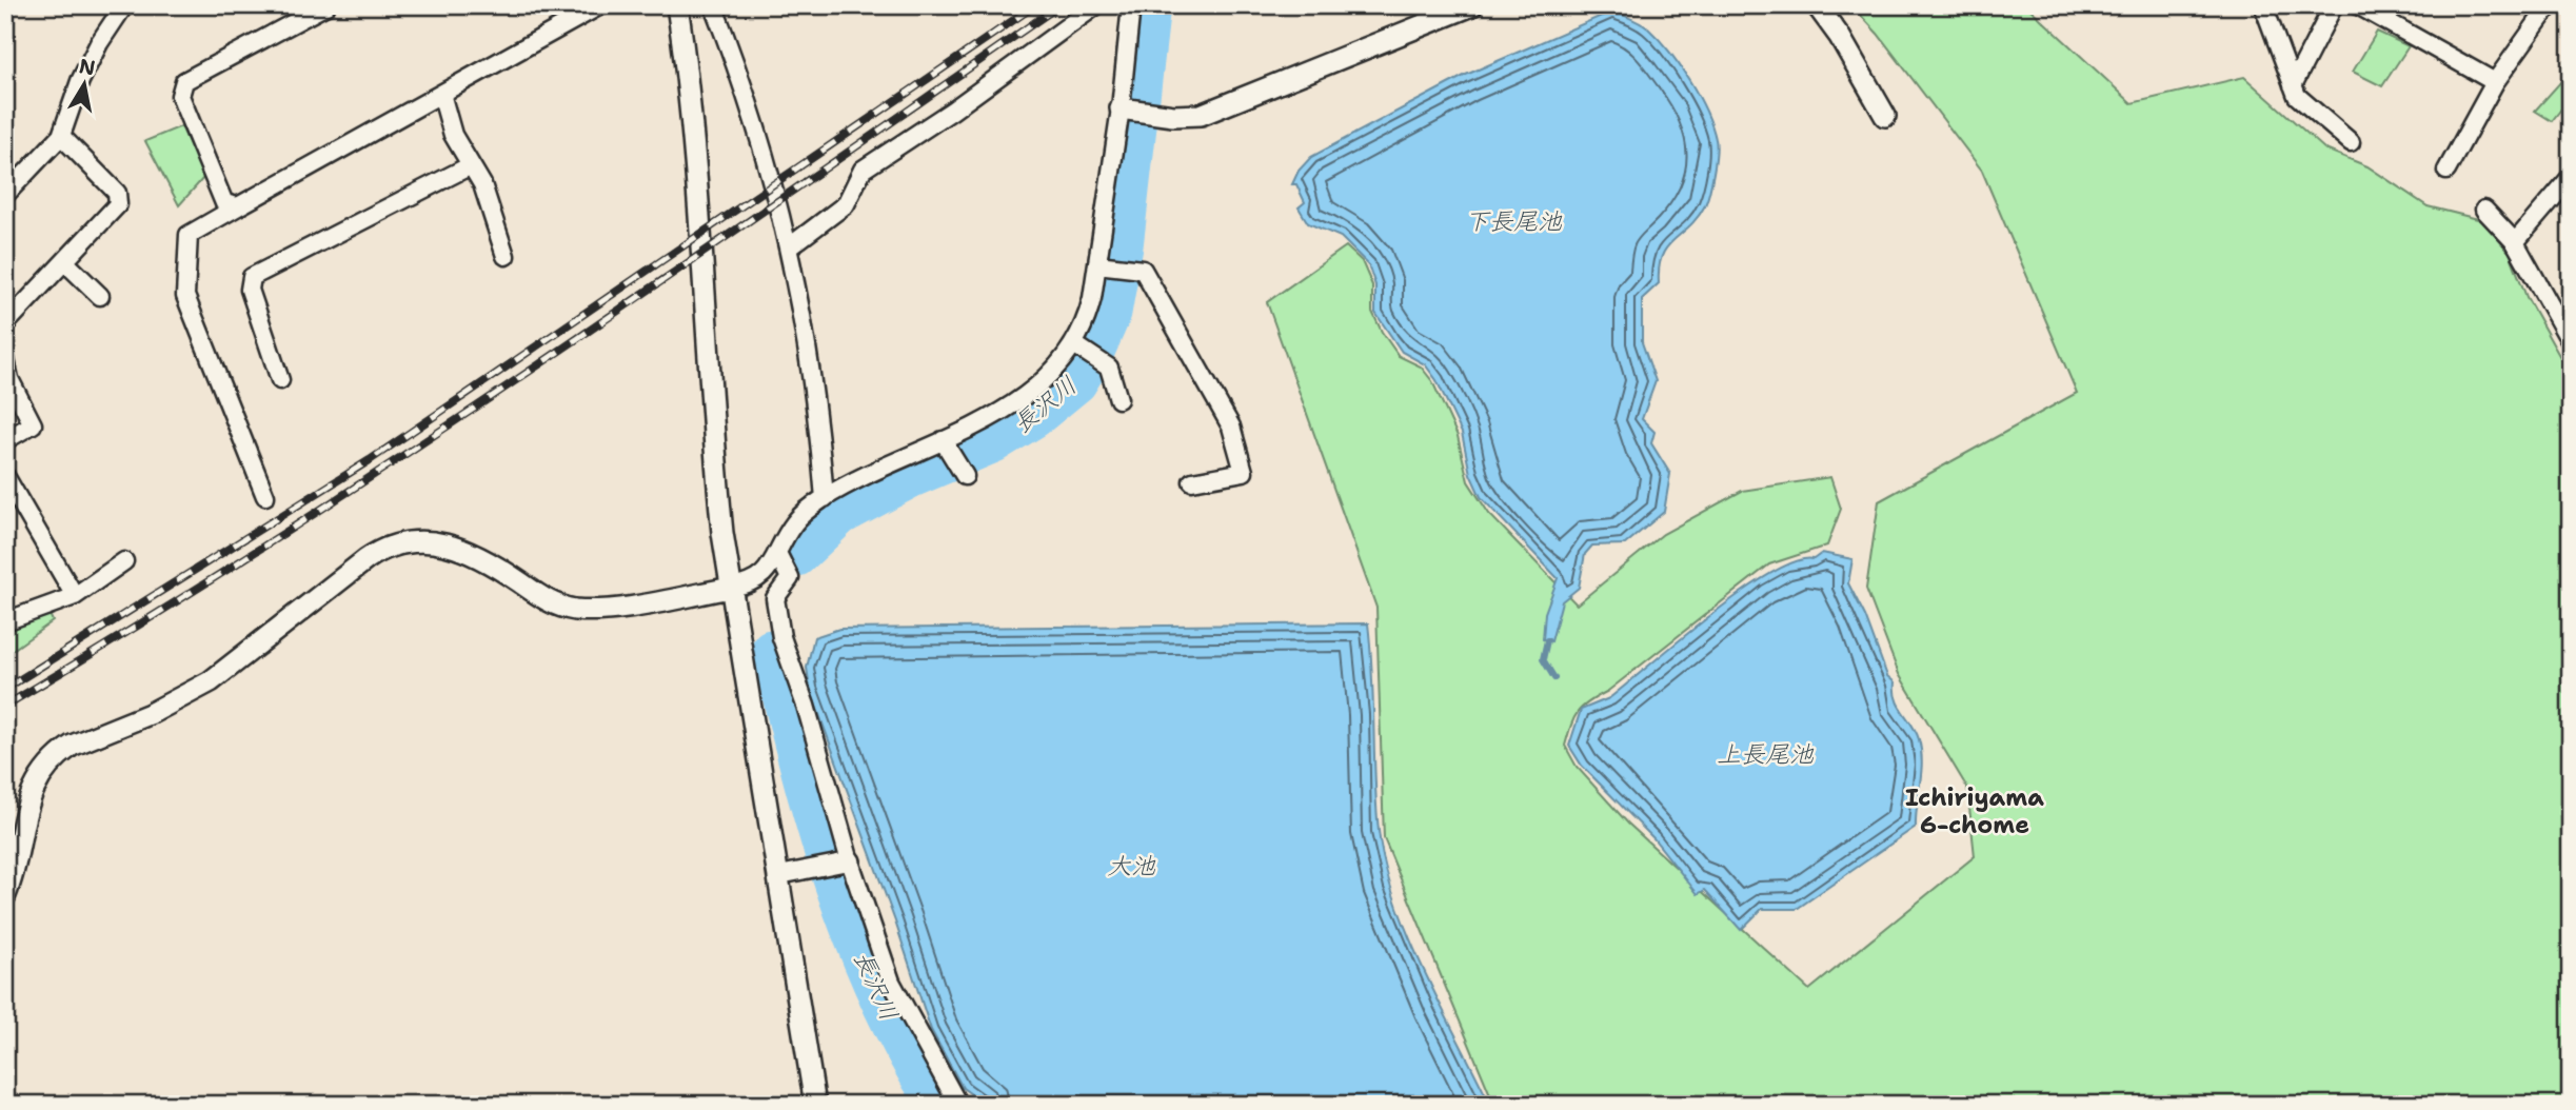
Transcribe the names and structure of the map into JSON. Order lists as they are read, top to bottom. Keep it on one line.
{"districts":["Ichiriyama 6-chome"],"water":["下長尾池","長沢川","上長尾池","大池"],"north":"top"}
